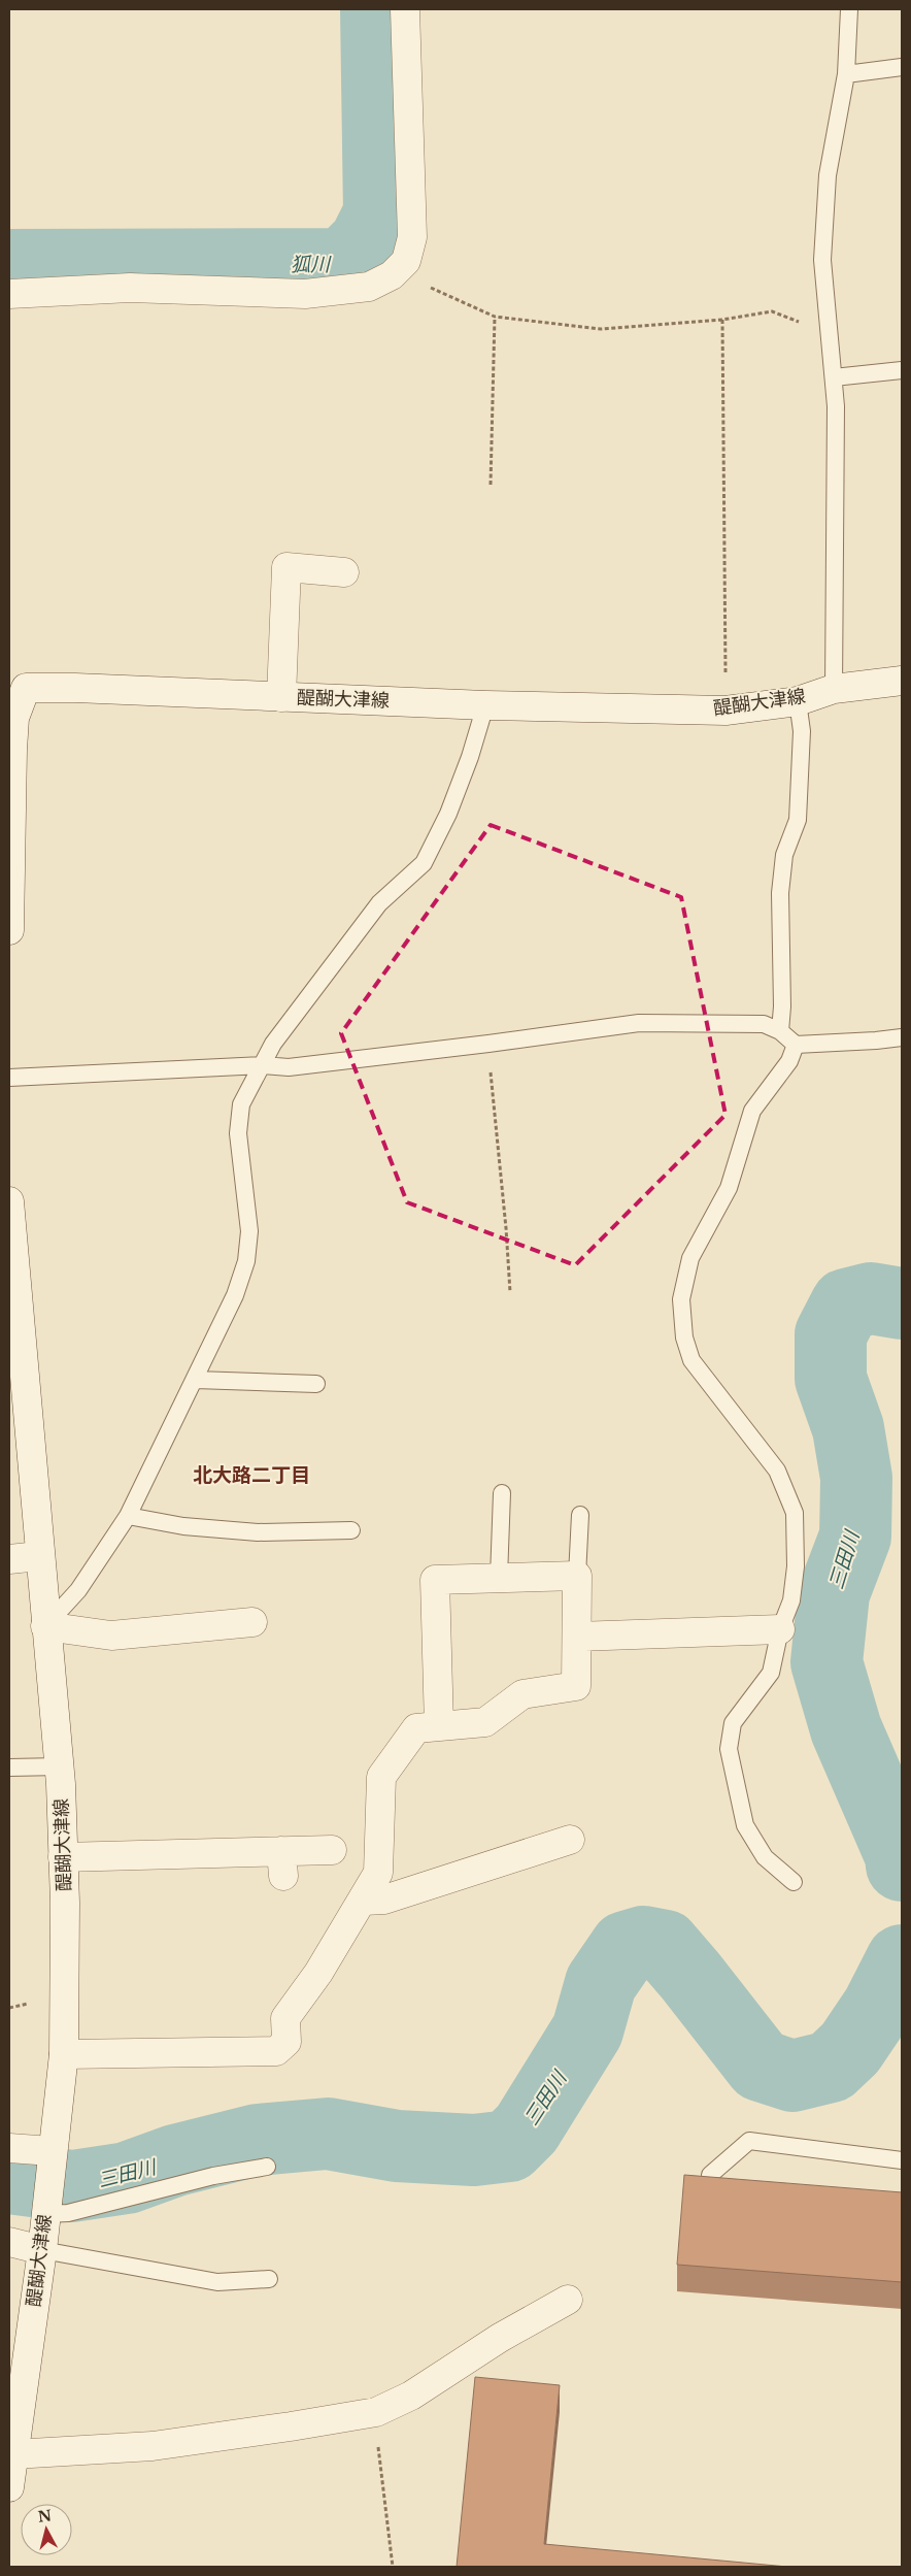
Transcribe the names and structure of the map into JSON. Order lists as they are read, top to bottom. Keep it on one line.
{"streets":{"street":["醍醐大津線"]},"districts":["北大路二丁目"],"water":["狐川","三田川"],"north":"top"}
